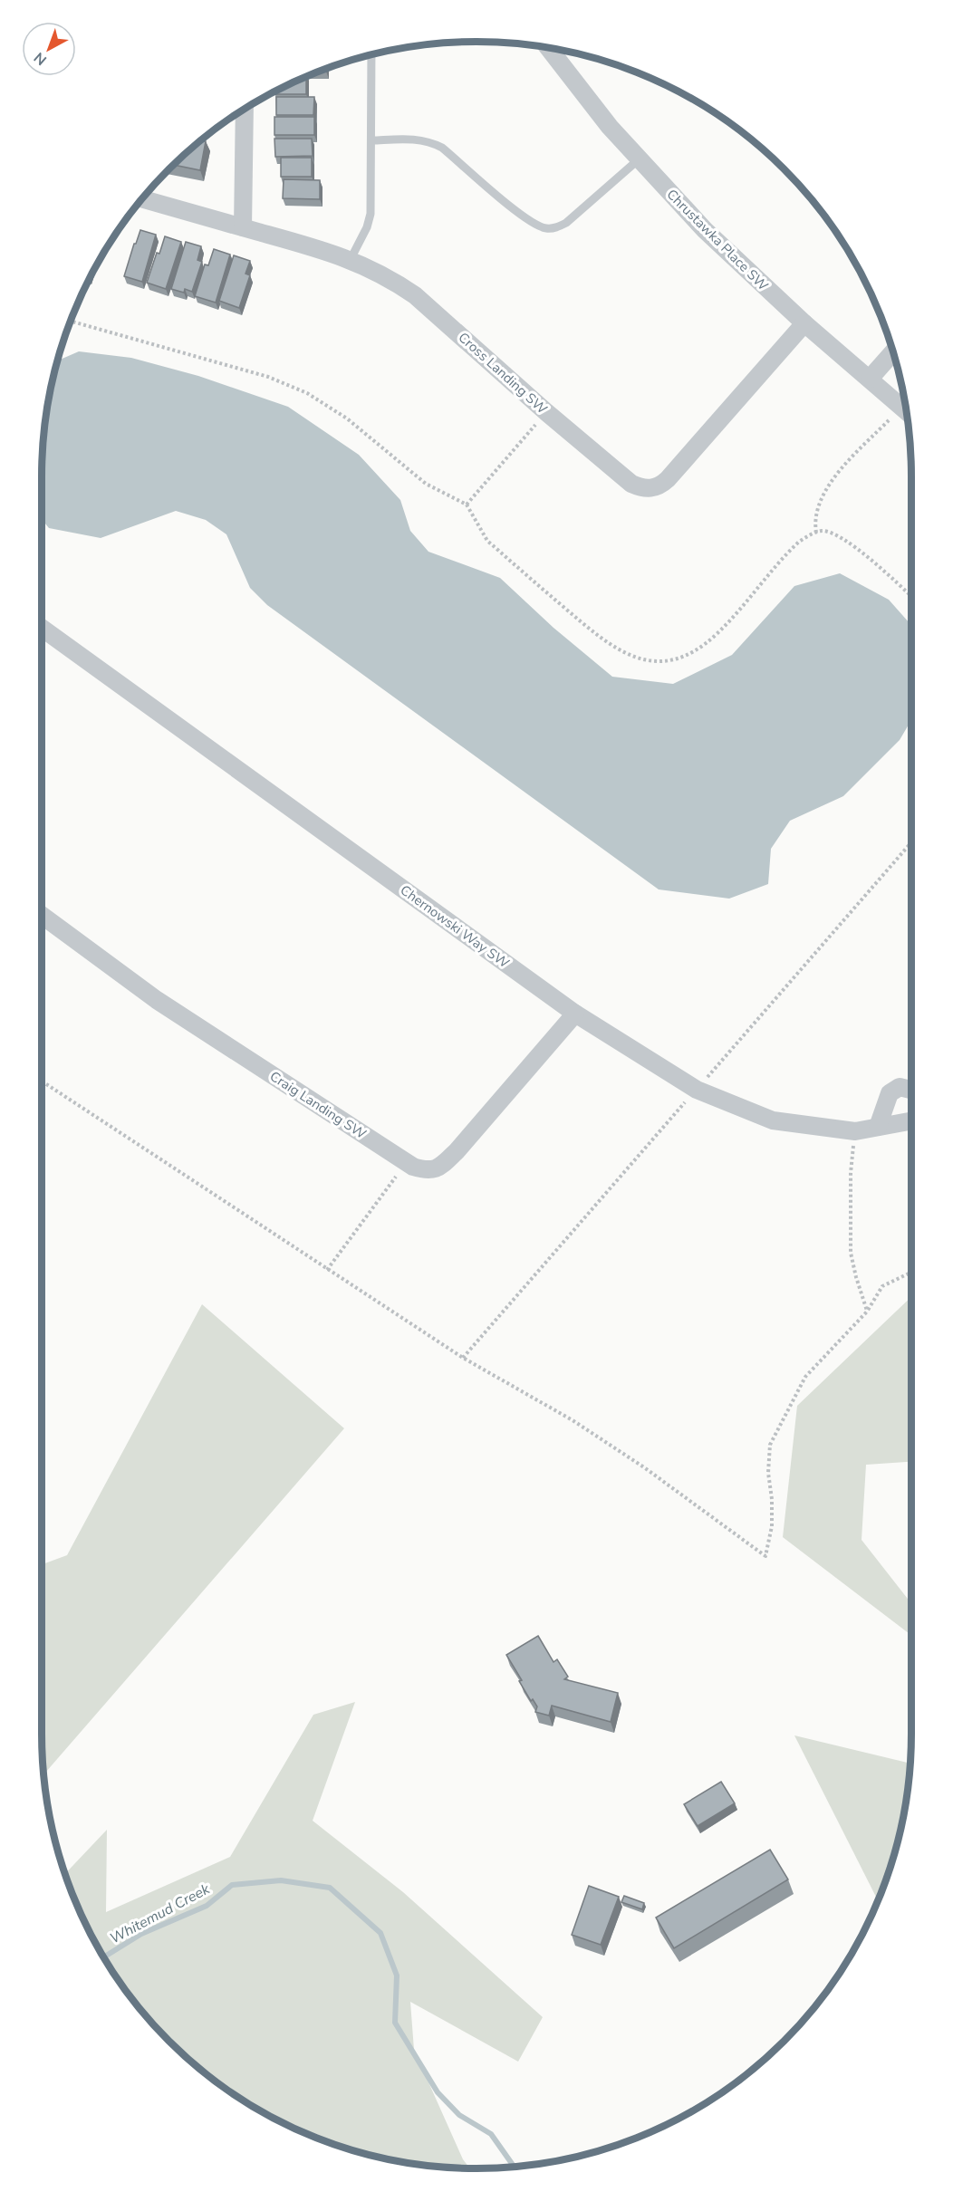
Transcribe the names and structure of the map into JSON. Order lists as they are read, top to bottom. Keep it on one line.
{"streets":{"street":["Chrustawka Place SW","Cross Landing SW","Chernowski Way SW","Craig Landing SW"]},"crossings":[["Chrustawka Place SW","Cross Landing SW"],["Chernowski Way SW","Craig Landing SW"]],"water":["Whitemud Creek"],"north":"bottom left"}
